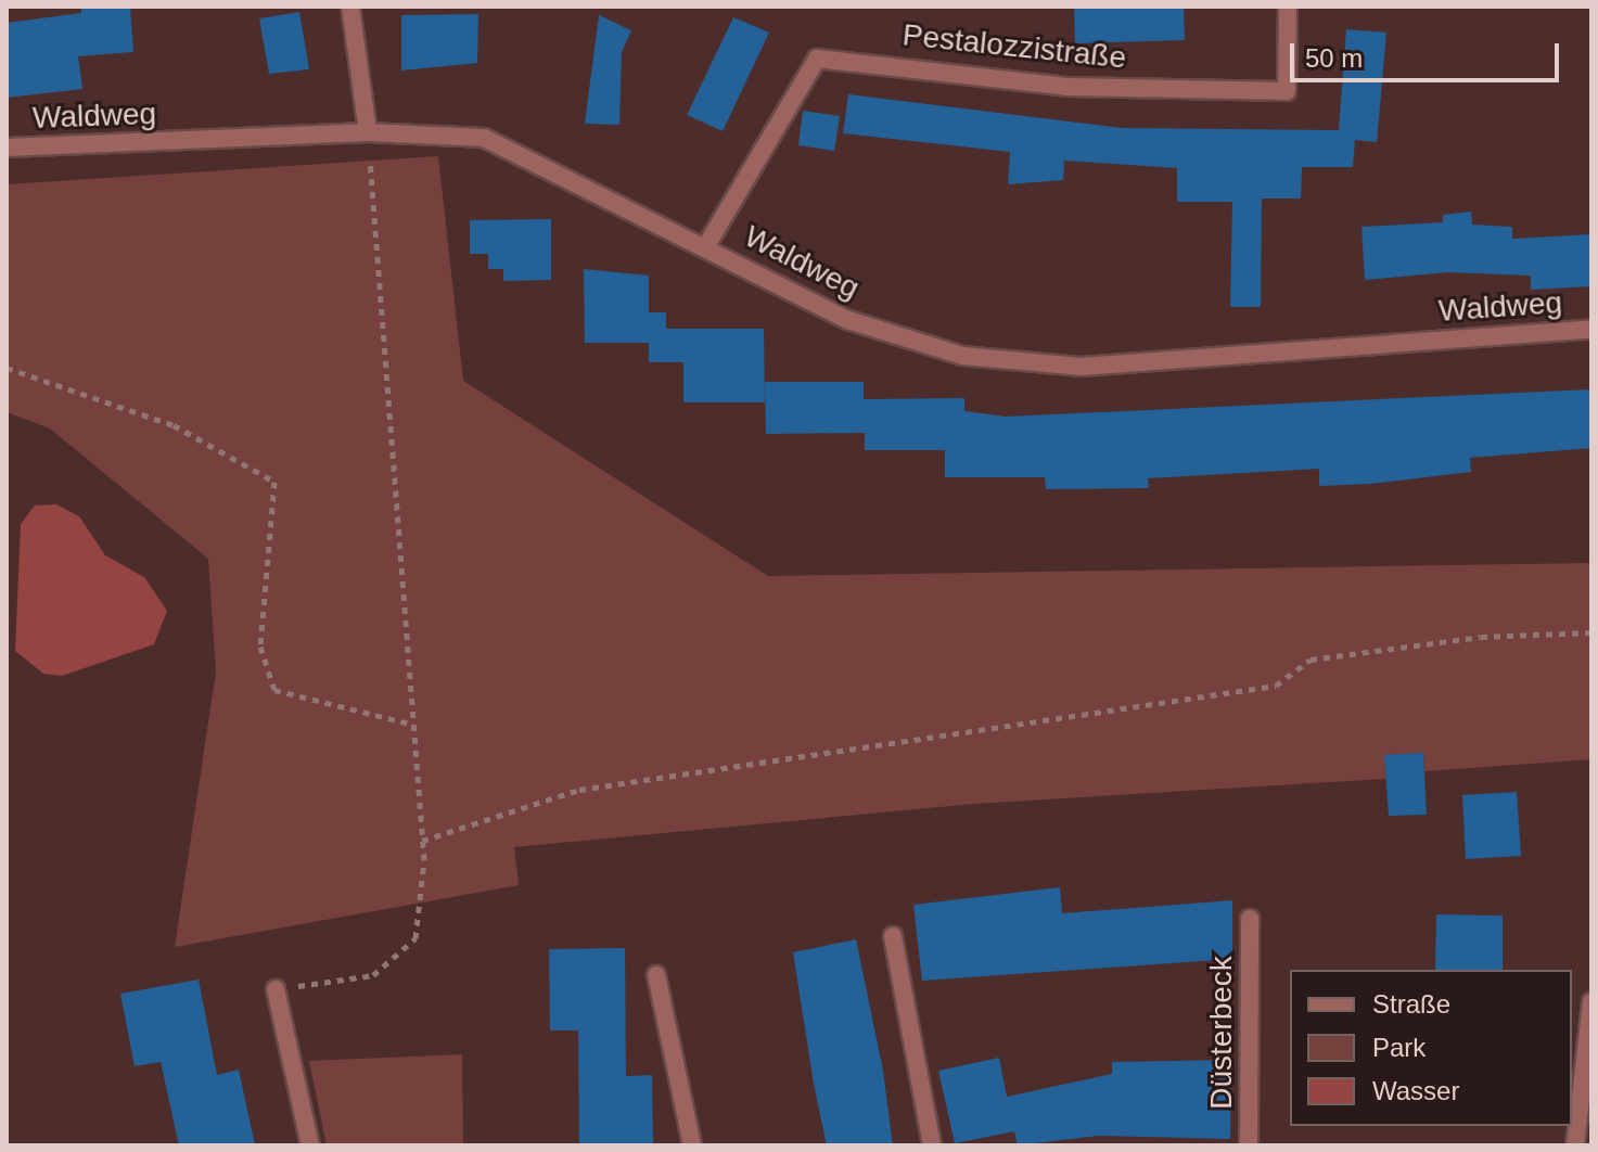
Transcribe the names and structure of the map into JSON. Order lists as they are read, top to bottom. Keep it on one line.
{"streets":{"street":["Pestalozzistraße","Waldweg","Düsterbeck"]},"crossings":[["Pestalozzistraße","Waldweg"]],"legend":["Straße","Park","Wasser"],"scale_bar":"50 m"}
